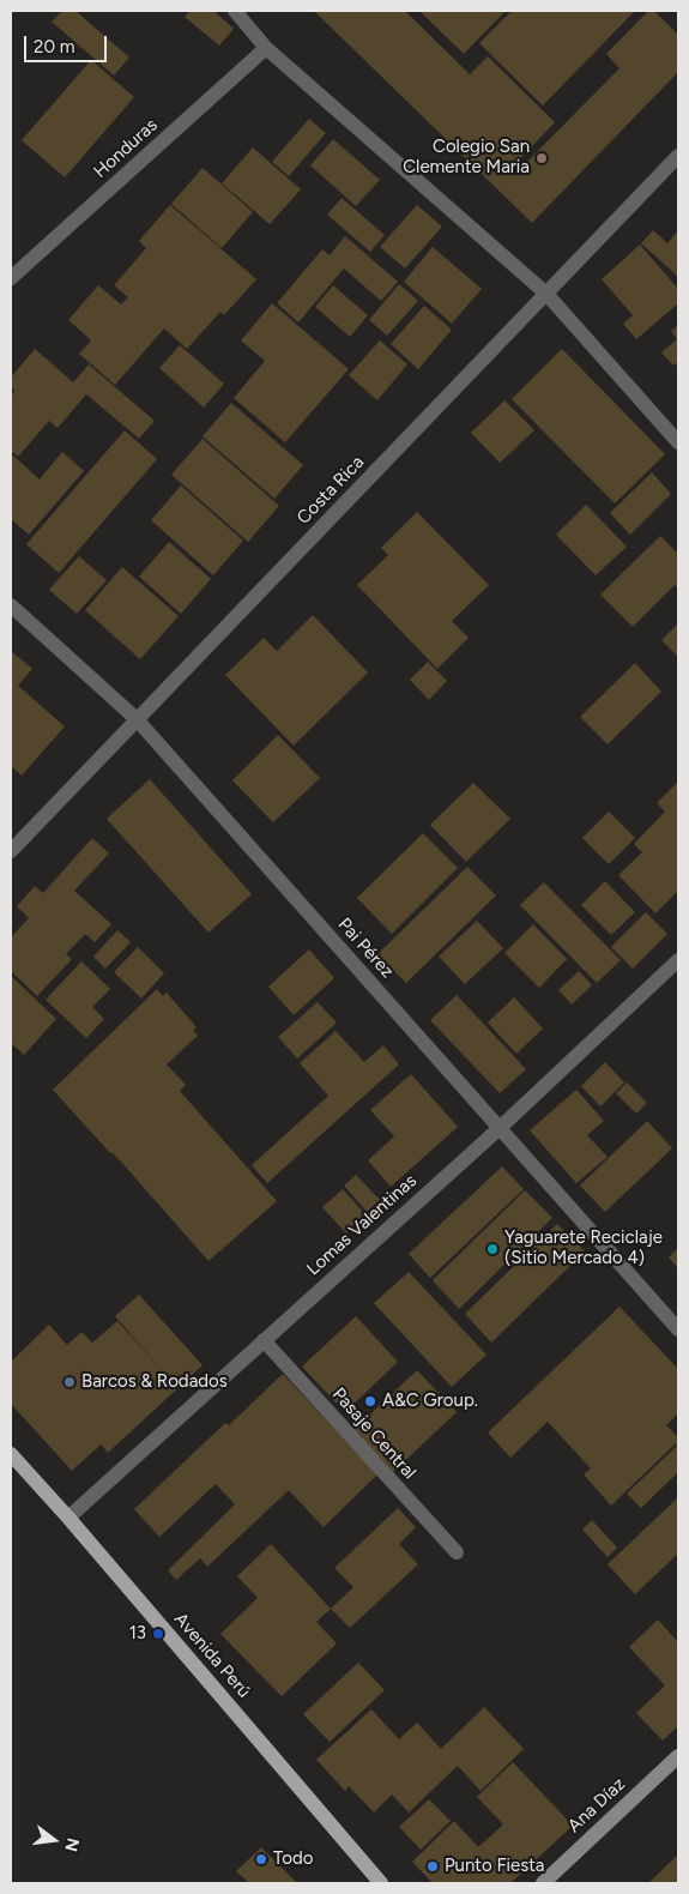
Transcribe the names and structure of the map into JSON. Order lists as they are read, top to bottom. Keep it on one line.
{"streets":{"main road":["Avenida Perú","Ana Díaz"],"street":["Honduras","Costa Rica","Pai Pérez","Lomas Valentinas","Pasaje Central"]},"crossings":[["Costa Rica","Pai Pérez"],["Pai Pérez","Lomas Valentinas"],["Lomas Valentinas","Pasaje Central"],["Lomas Valentinas","Avenida Perú"]],"places":["Colegio San Clemente Maria","Yaguarete Reciclaje (Sitio Mercado 4)","Barcos & Rodados","A&C Group.","13","Todo","Punto Fiesta"],"scale_bar":"20 m","north":"right"}
